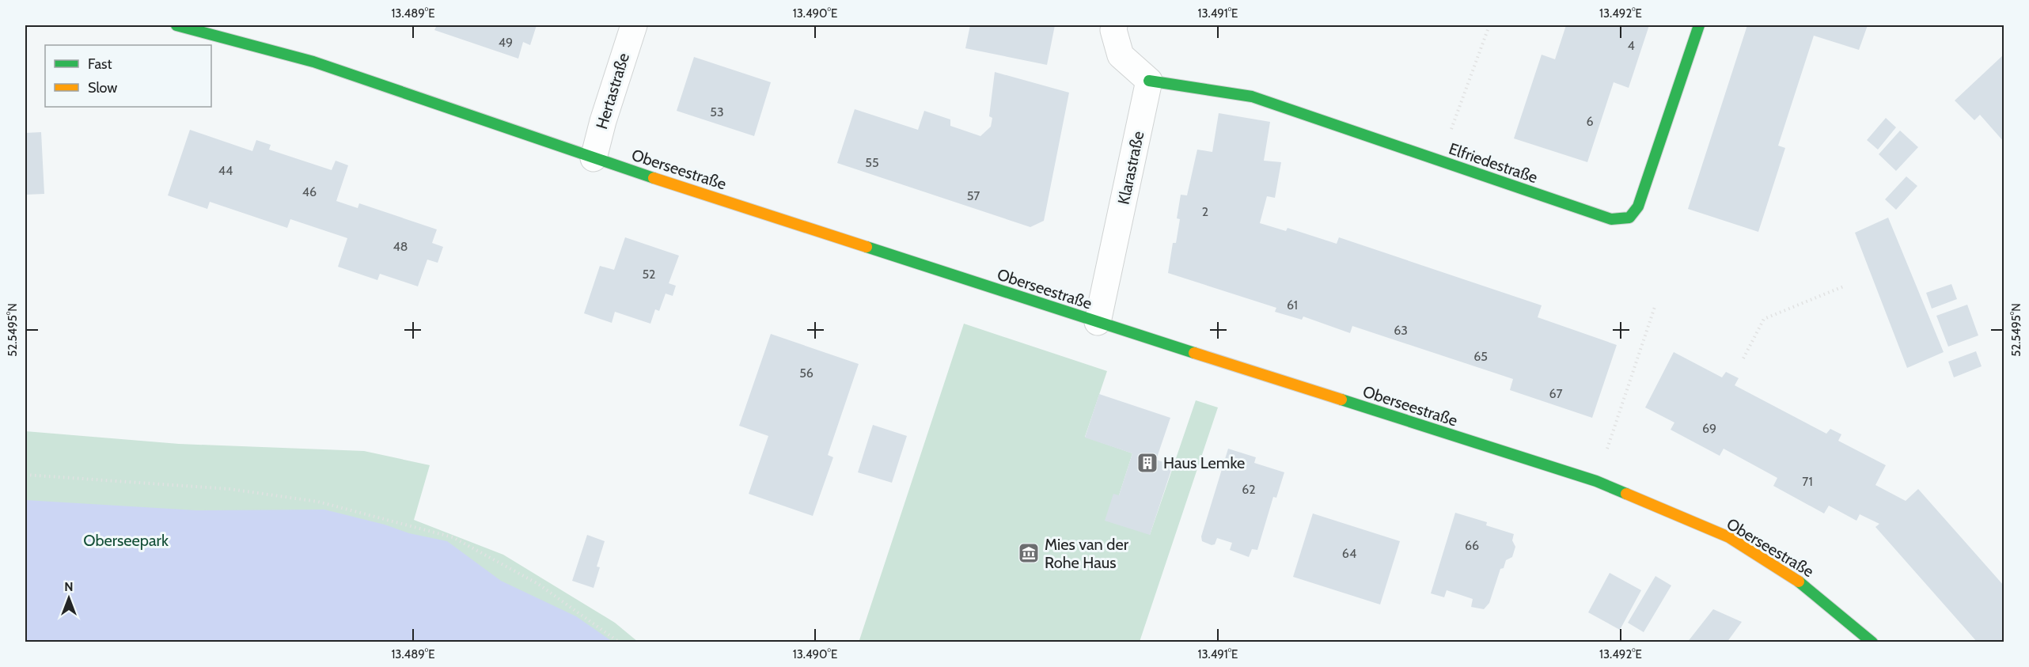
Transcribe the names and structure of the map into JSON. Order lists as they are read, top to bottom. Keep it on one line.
{"streets":{"street":["Hertastraße","Elfriedestraße","Klarastraße","Oberseestraße"]},"crossings":[["Hertastraße","Oberseestraße"],["Elfriedestraße","Klarastraße"],["Klarastraße","Oberseestraße"]],"parks":["Oberseepark"],"places":{"building":["Haus Lemke"],"museum":["Mies van der Rohe Haus"]},"house_numbers":["49","4","53","6","55","44","46","57","2","48","52","61","63","65","56","67","69","71","62","66","64"],"legend":["Fast","Slow"],"north":"top","coordinates":["13.489°E","13.490°E","13.491°E","13.492°E","52.5495°N"]}
